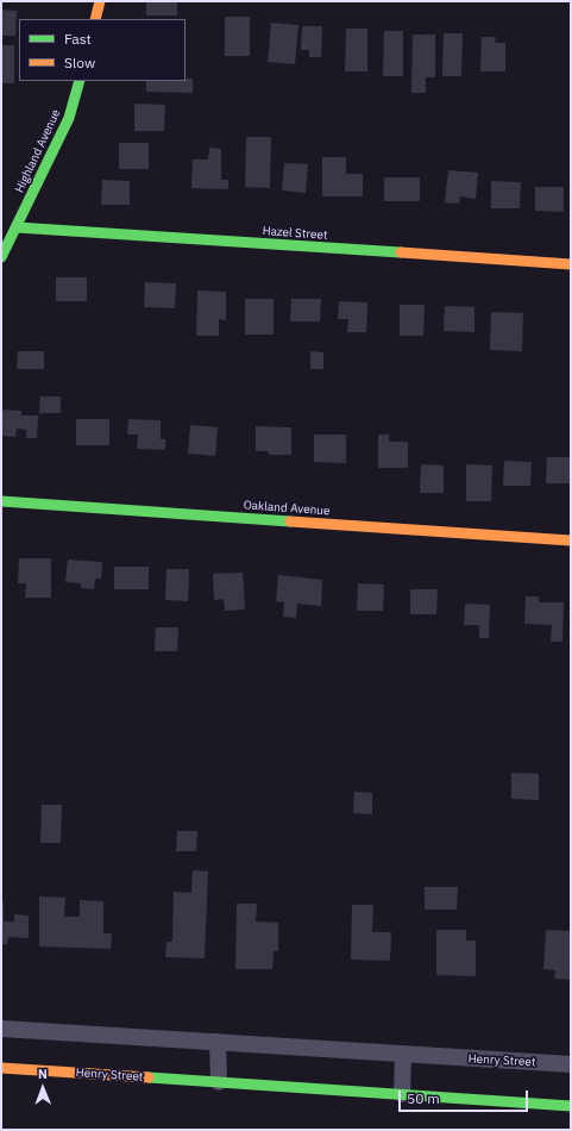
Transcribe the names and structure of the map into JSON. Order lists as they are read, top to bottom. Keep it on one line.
{"streets":{"street":["Highland Avenue","Hazel Street","Oakland Avenue","Henry Street"]},"crossings":[["Highland Avenue","Hazel Street"]],"legend":["Fast","Slow"],"scale_bar":"50 m","north":"top"}
